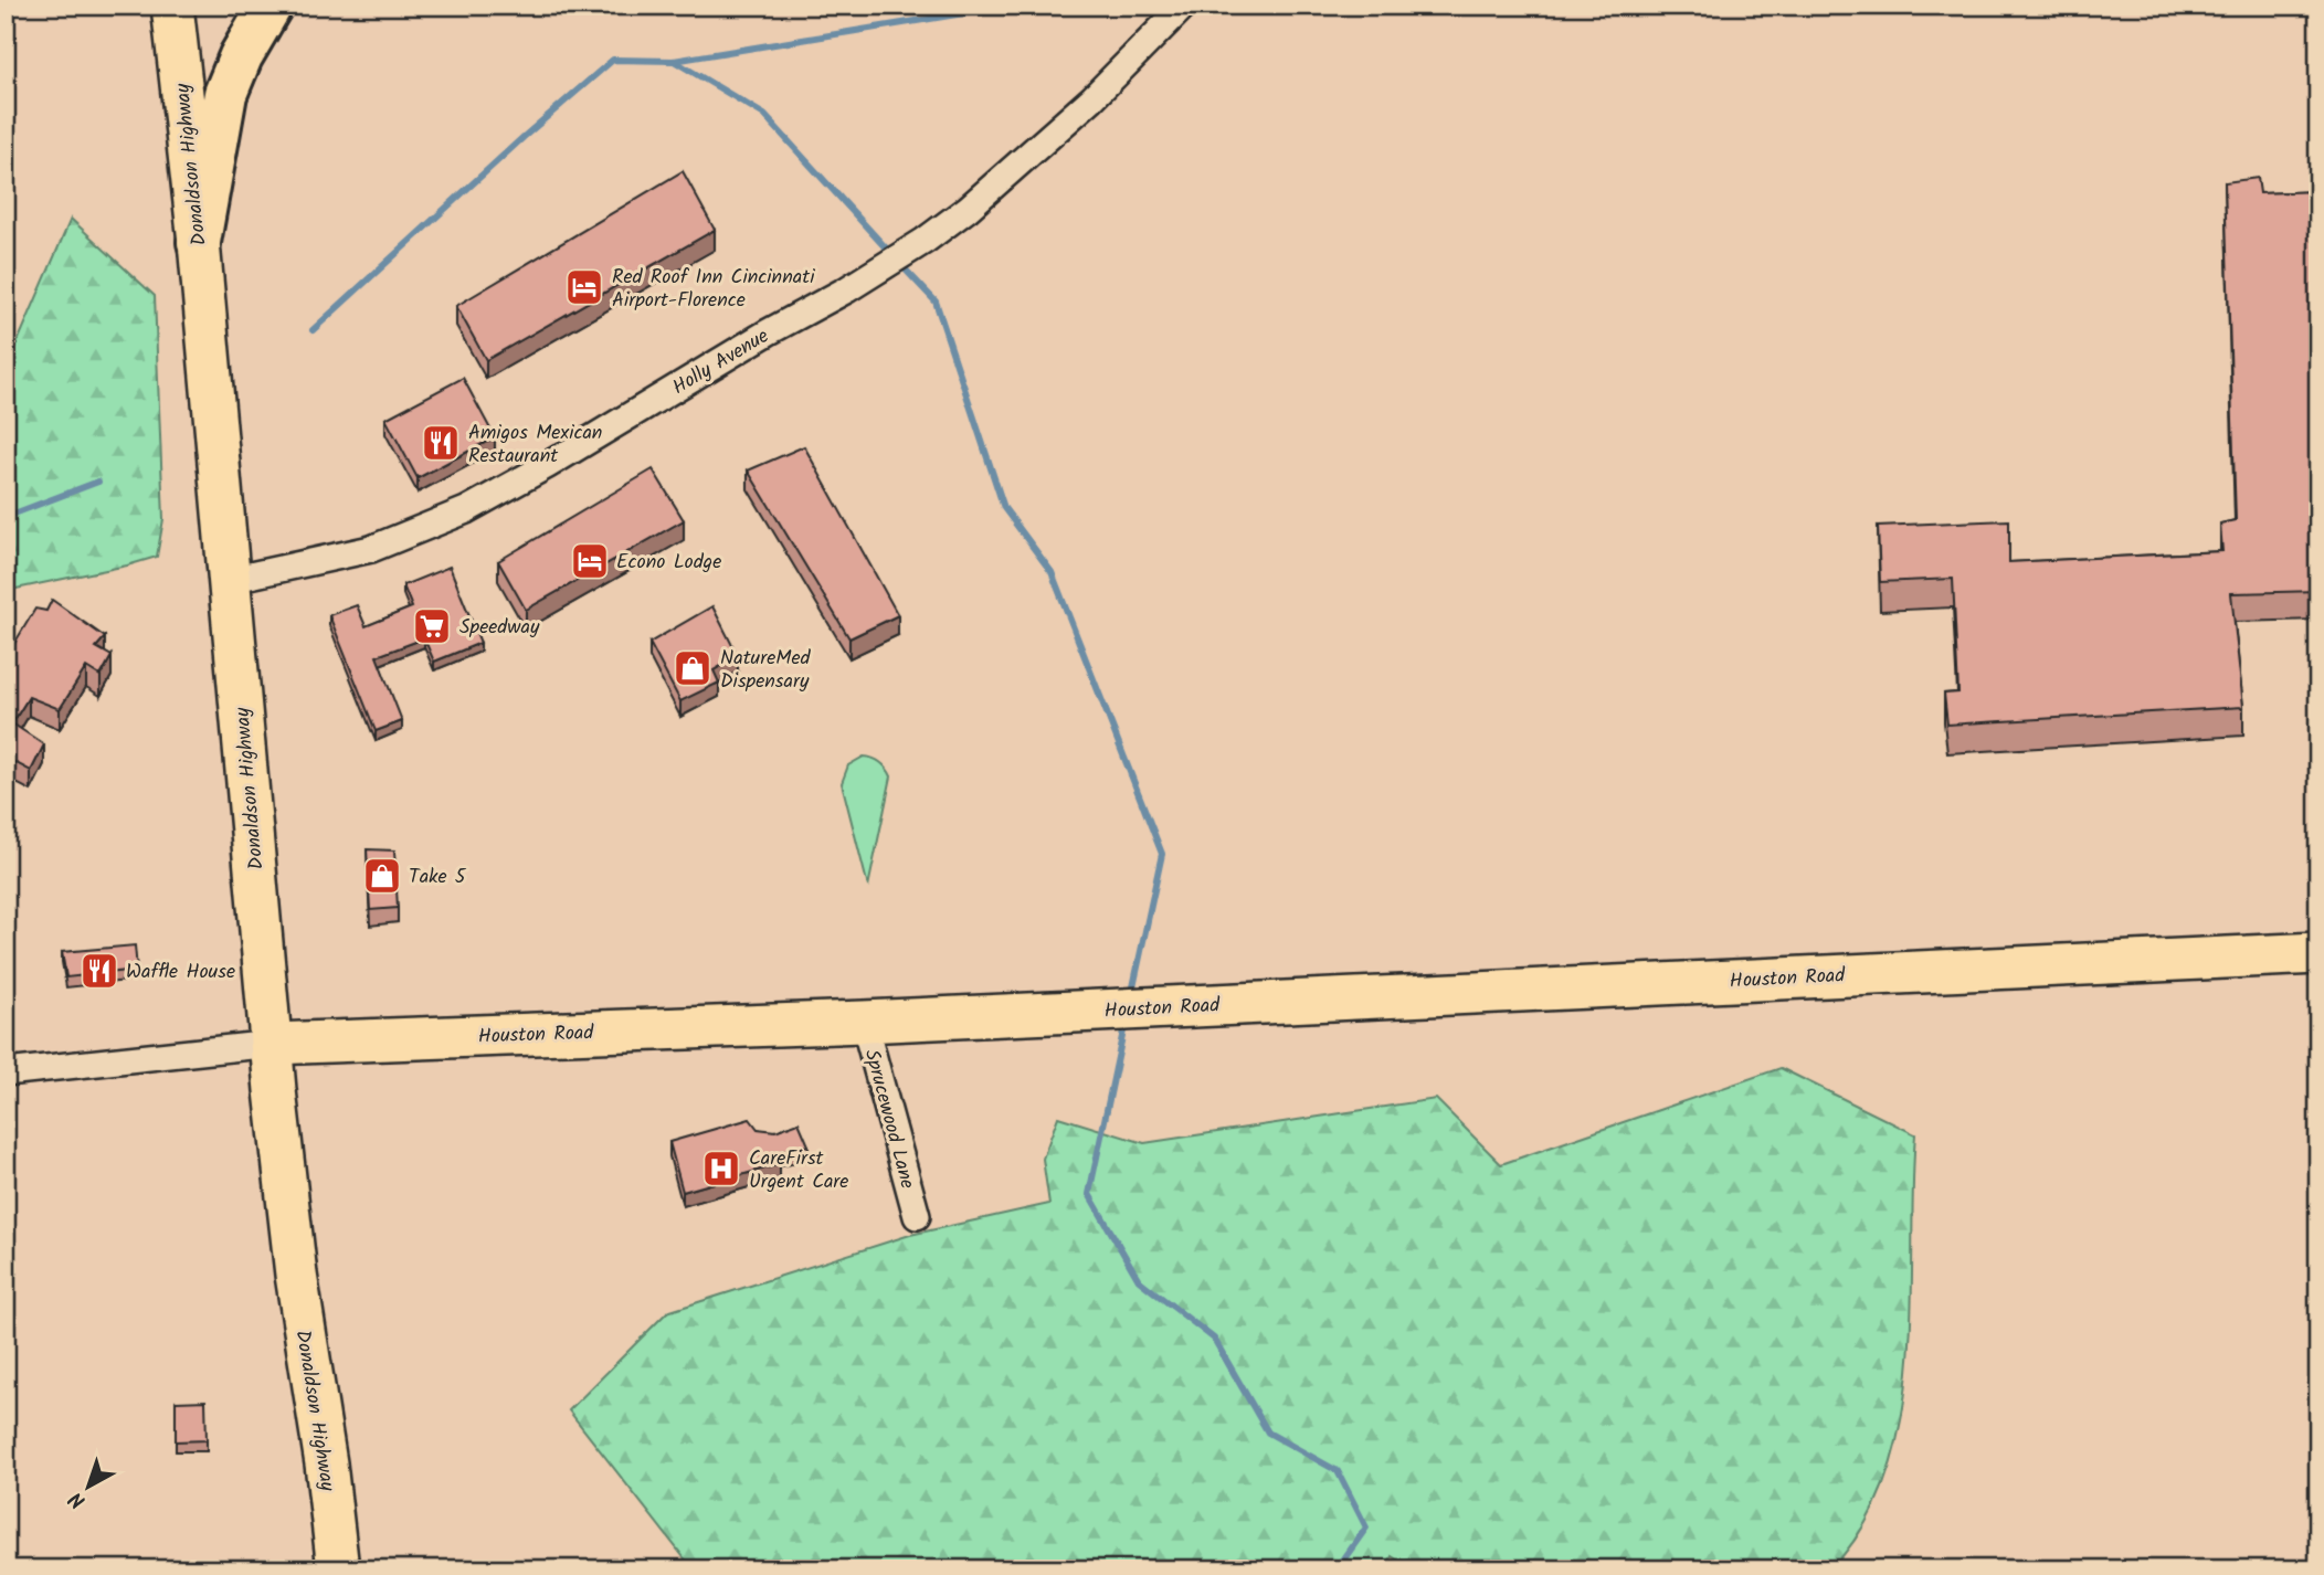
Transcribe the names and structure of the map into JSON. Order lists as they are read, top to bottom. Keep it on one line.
{"streets":{"main road":["Donaldson Highway","Houston Road"],"street":["Holly Avenue","Sprucewood Lane"]},"crossings":[["Donaldson Highway","Holly Avenue"],["Donaldson Highway","Houston Road"],["Houston Road","Sprucewood Lane"]],"places":{"hotel":["Red Roof Inn Cincinnati Airport-Florence","Econo Lodge"],"restaurant":["Amigos Mexican Restaurant","Waffle House"],"supermarket":["Speedway"],"shop":["NatureMed Dispensary","Take 5"],"hospital":["CareFirst Urgent Care"]},"north":"bottom left"}
